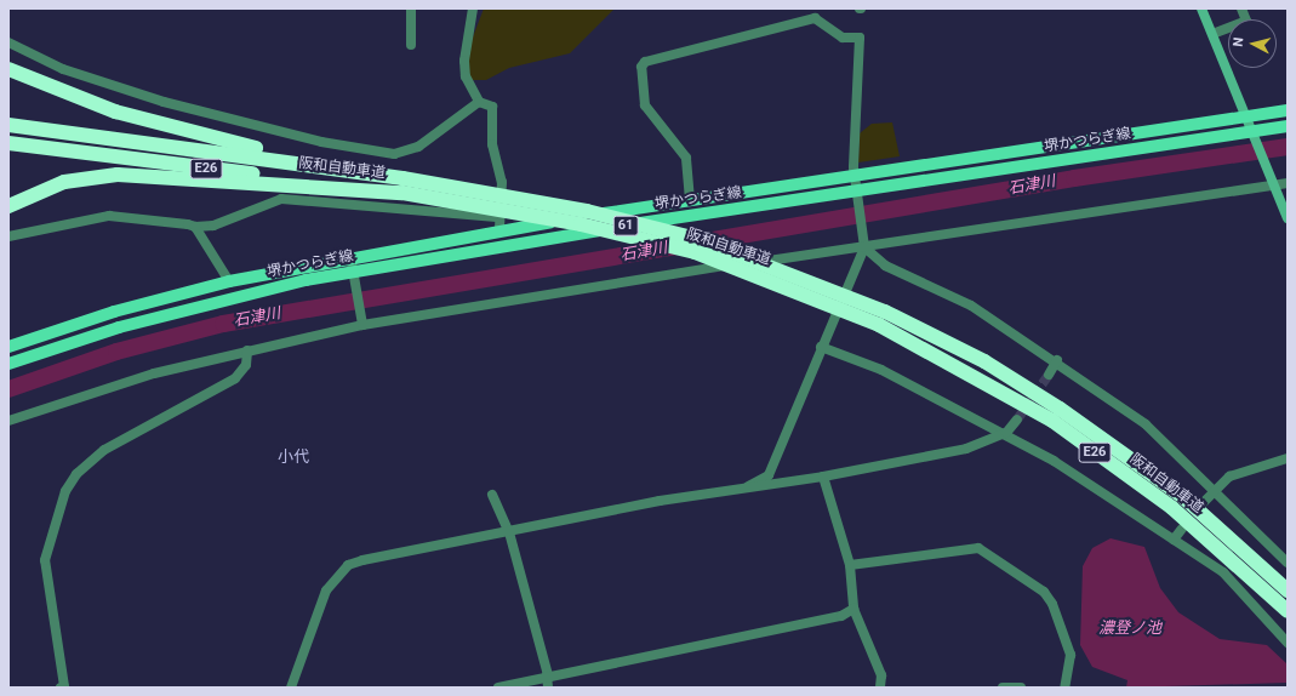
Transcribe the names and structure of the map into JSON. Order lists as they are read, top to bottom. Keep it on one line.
{"streets":{"highway":["E26","阪和自動車道"],"main road":["堺かつらぎ線","61"]},"districts":["小代"],"water":["石津川","濃登ノ池"],"north":"left"}
